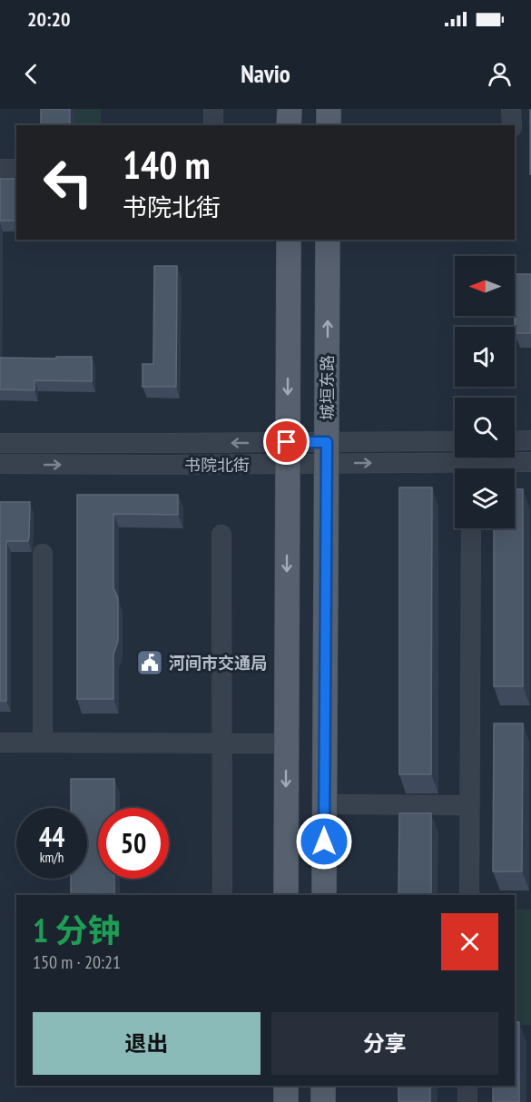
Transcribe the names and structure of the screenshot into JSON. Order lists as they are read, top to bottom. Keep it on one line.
{"streets":{"main road":["城垣东路"],"street":["书院北街"]},"crossings":[["城垣东路","书院北街"]],"places":{"public building":["河间市交通局"]},"north":"left","page":{"status":"20:20","header":"Navio","turn":["140 m","书院北街"],"speed":"44 km/h","limit":"50","heading":["1 分钟","150 m · 20:21"],"buttons":["退出","分享"]}}
